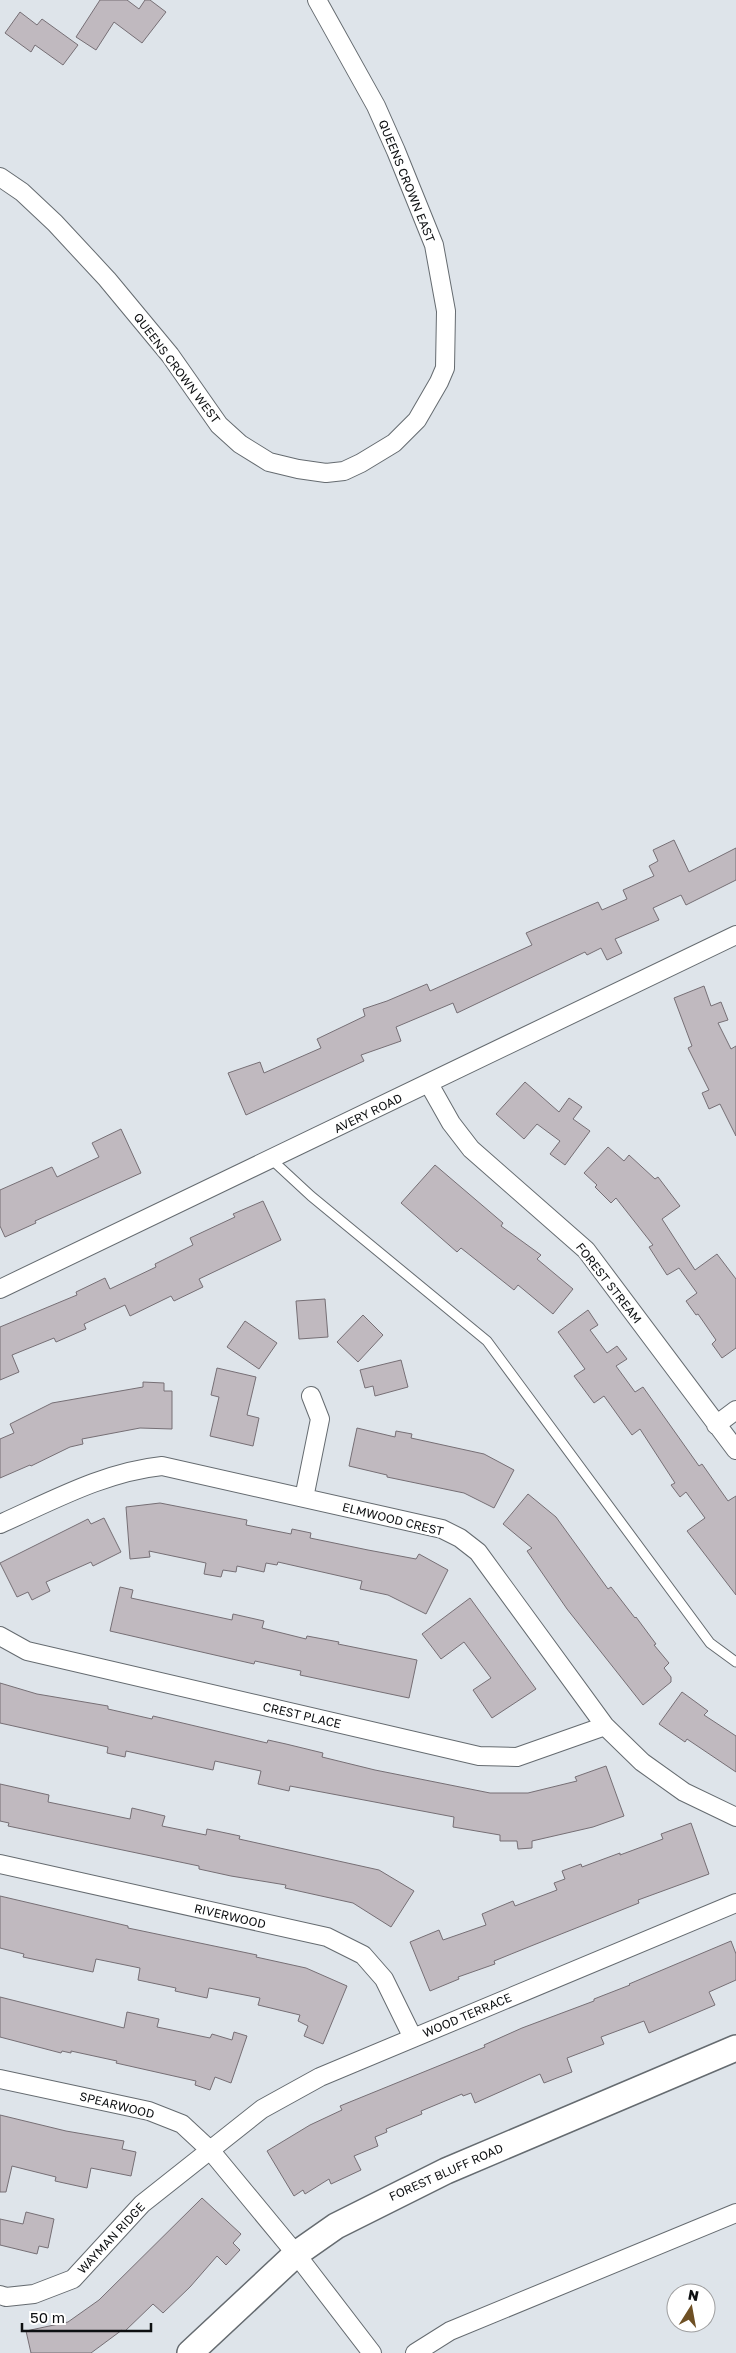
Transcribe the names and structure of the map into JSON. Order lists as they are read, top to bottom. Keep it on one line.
{"streets":{"street":["QUEENS CROWN EAST","QUEENS CROWN WEST","AVERY ROAD","FOREST STREAM","ELMWOOD CREST","CREST PLACE","RIVERWOOD","WOOD TERRACE","SPEARWOOD","FOREST BLUFF ROAD","WAYMAN RIDGE"]},"crossings":[["QUEENS CROWN EAST","QUEENS CROWN WEST"],["AVERY ROAD","FOREST STREAM"],["ELMWOOD CREST","CREST PLACE"],["RIVERWOOD","WOOD TERRACE"],["WOOD TERRACE","SPEARWOOD"],["WOOD TERRACE","WAYMAN RIDGE"],["SPEARWOOD","FOREST BLUFF ROAD"],["SPEARWOOD","WAYMAN RIDGE"]],"scale_bar":"50 m","north":"top"}
